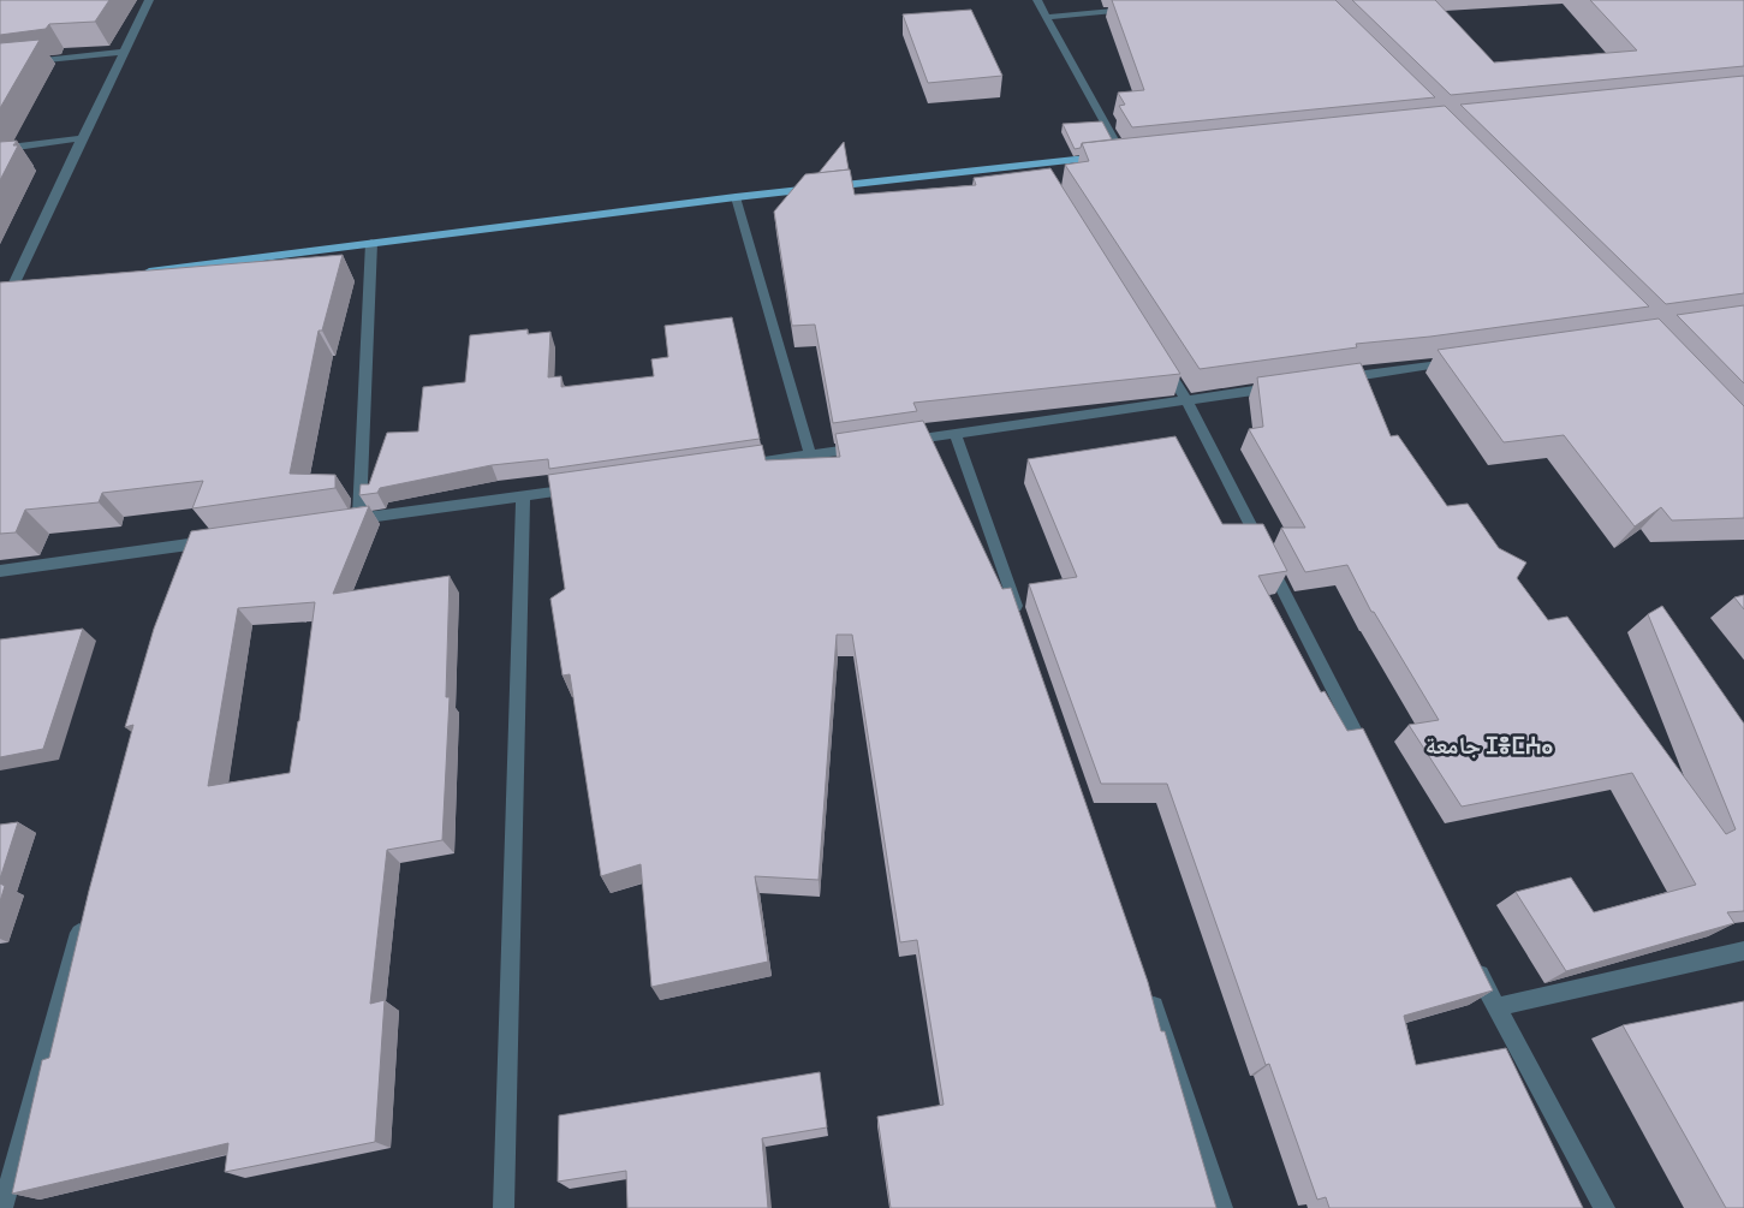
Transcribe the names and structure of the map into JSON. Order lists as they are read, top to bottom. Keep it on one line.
{"districts":["جامعة ⵊⴻⵎⵄⴰ"]}
